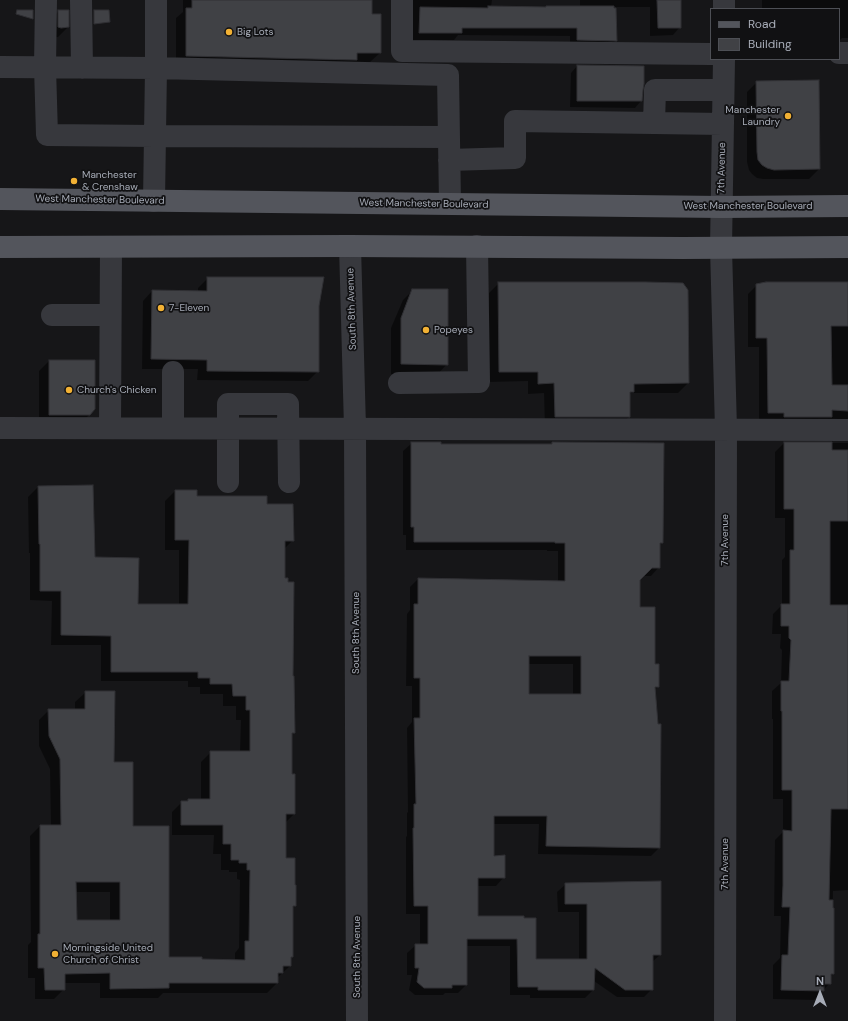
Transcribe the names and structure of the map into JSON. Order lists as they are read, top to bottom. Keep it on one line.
{"streets":{"main road":["West Manchester Boulevard"],"street":["7th Avenue","South 8th Avenue"]},"crossings":[["7th Avenue","West Manchester Boulevard"]],"places":["Big Lots","Manchester Laundry","Manchester & Crenshaw","7-Eleven","Popeyes","Church's Chicken","Morningside United Church of Christ"],"legend":["Road","Building"],"north":"top"}
